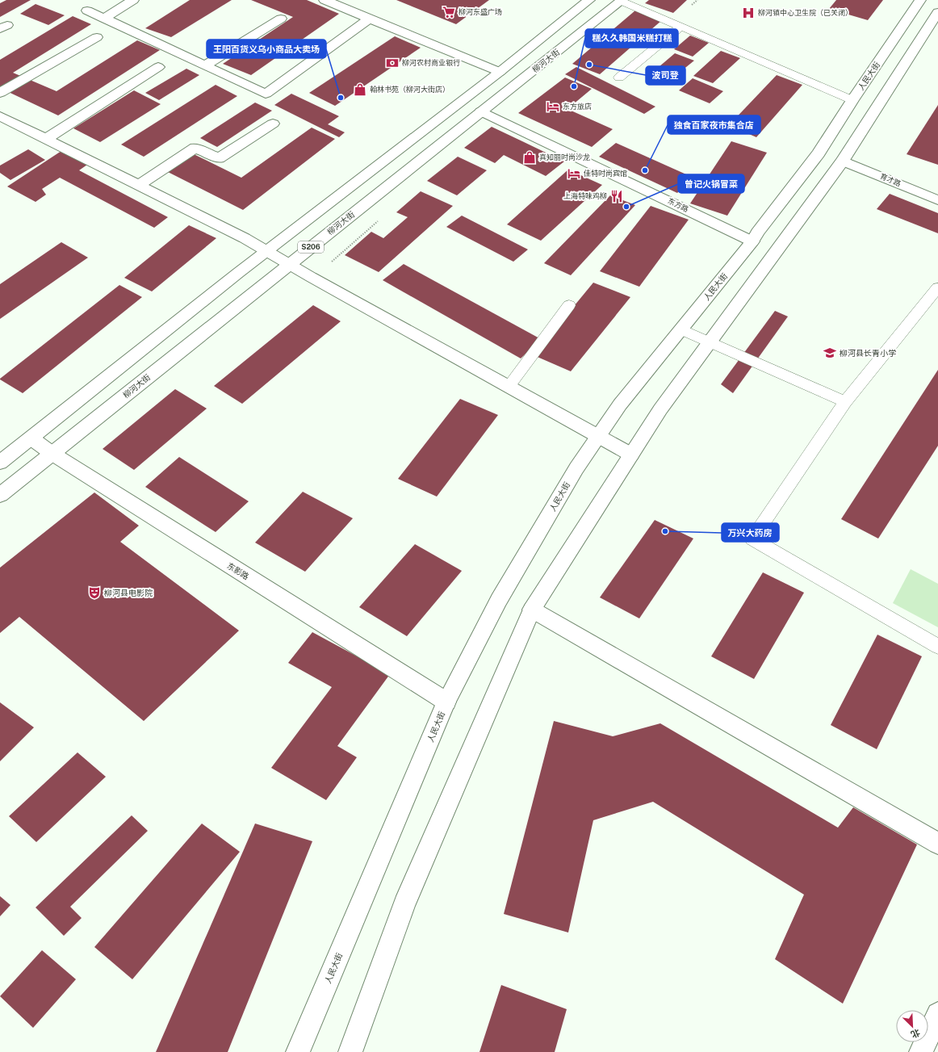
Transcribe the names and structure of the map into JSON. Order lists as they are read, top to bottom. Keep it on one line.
{"streets":{"street":["柳河大街","人民大街","育才路","东方路","S206","东影路"]},"crossings":[["柳河大街","东方路"],["柳河大街","东影路"],["人民大街","东方路"],["人民大街","东影路"],["S206","东影路"]],"places":{"supermarket":["柳河东盛广场"],"hospital":["柳河镇中心卫生院（已关闭）"],"bank":["柳河农村商业银行"],"other":["波司登","糕久久韩国米糕打糕","王阳百货义乌小商品大卖场","独食百家夜市集合店","曾记火锅冒菜","万兴大药房"],"shop":["翰林书苑（柳河大街店）","真知丽时尚沙龙"],"hotel":["东方旅店","佳特时尚宾馆"],"restaurant":["上海特味鸡柳"],"school or university":["柳河县长青小学"],"theatre":["柳河县电影院"]},"north":"bottom right"}
